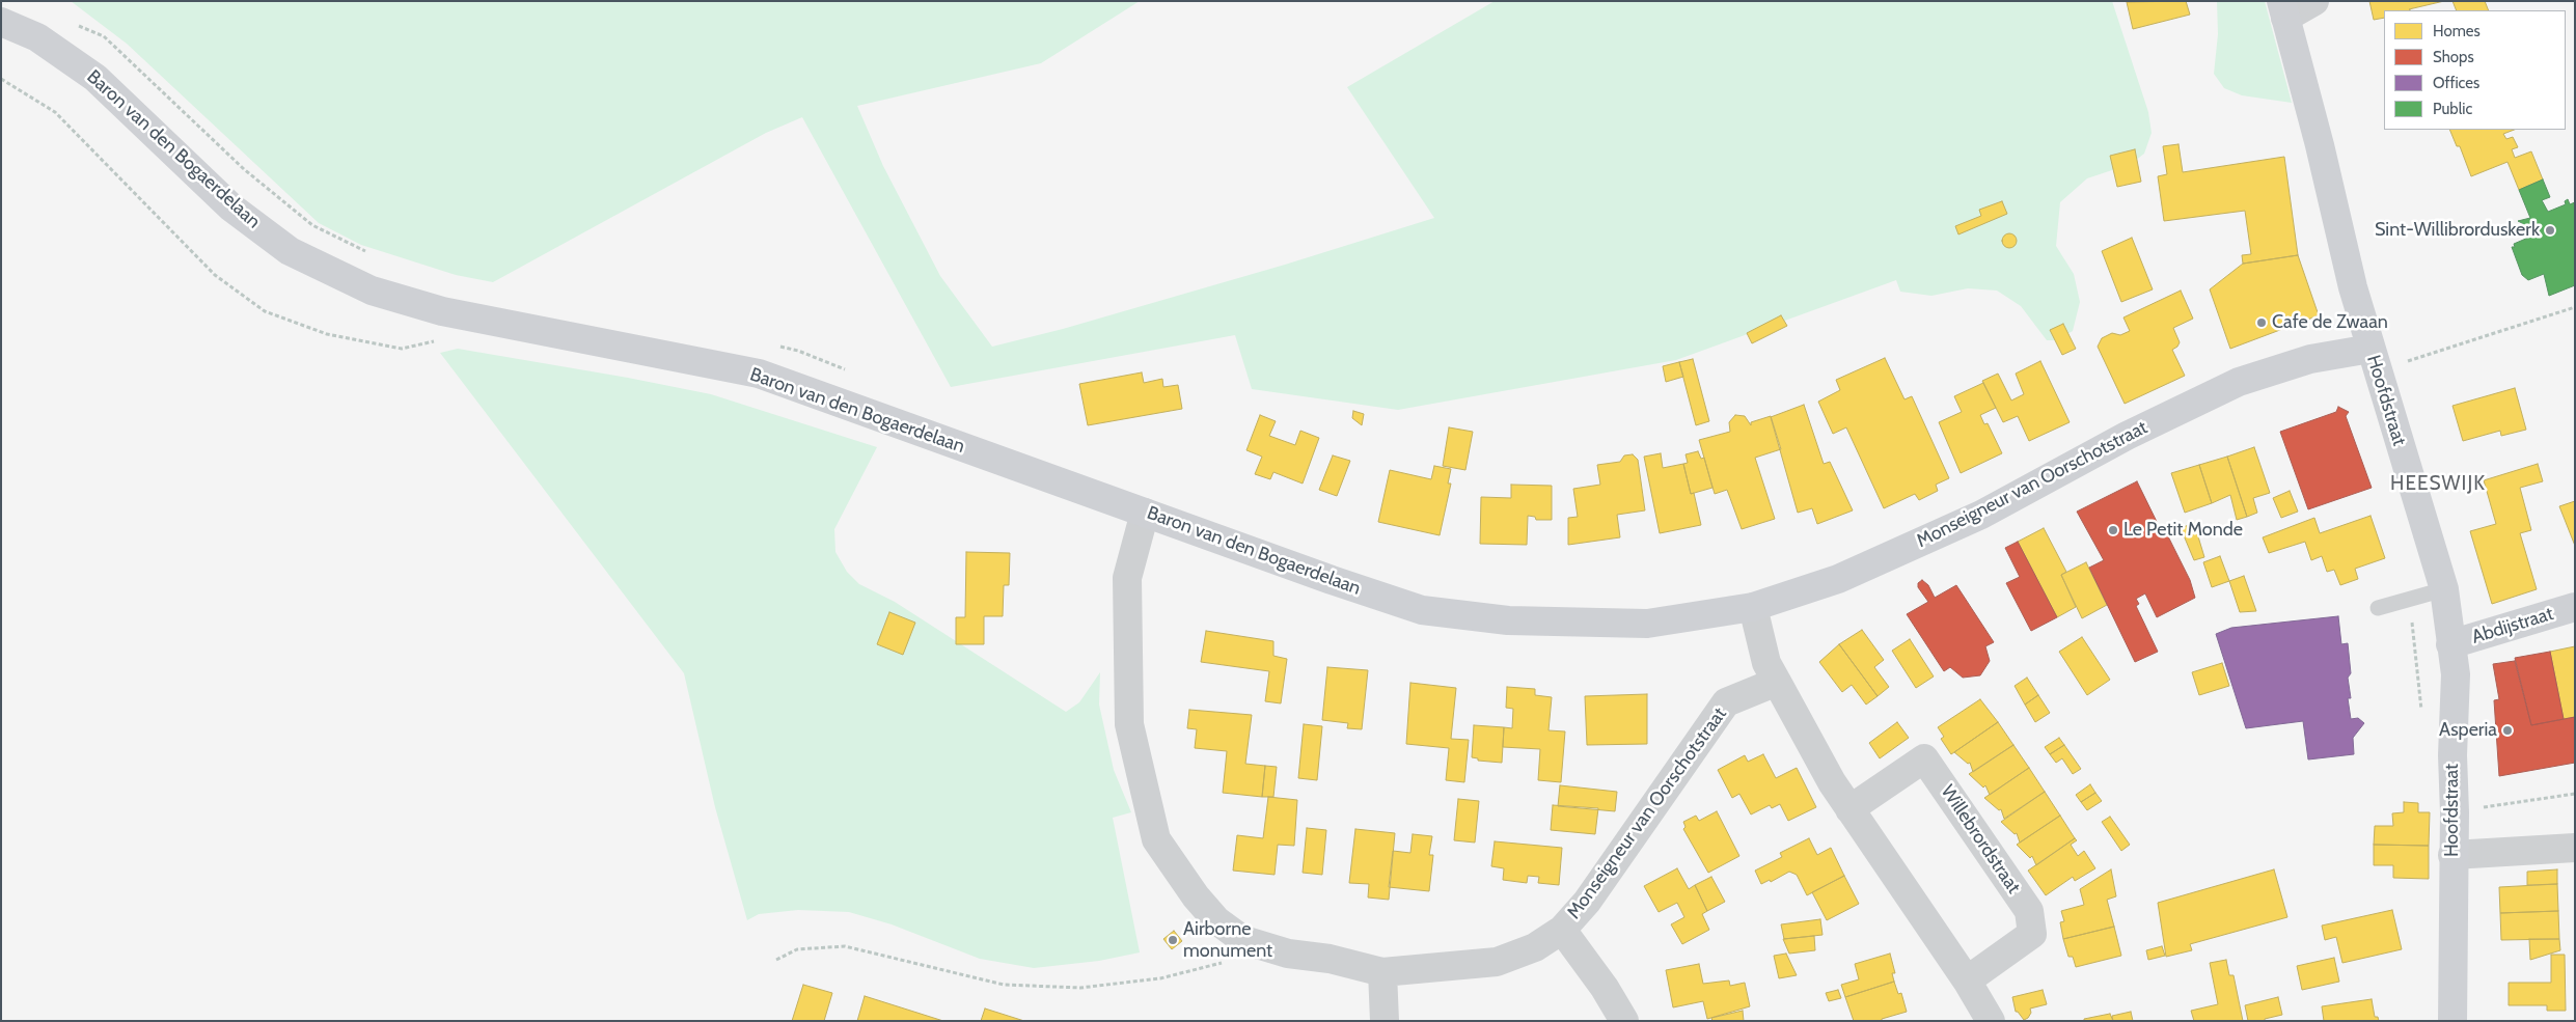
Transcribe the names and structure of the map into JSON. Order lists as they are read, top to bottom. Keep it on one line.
{"streets":{"main road":["Baron van den Bogaerdelaan","Hoofdstraat","Monseigneur van Oorschotstraat","Abdijstraat"],"street":["Willebrordstraat"]},"crossings":[["Baron van den Bogaerdelaan","Monseigneur van Oorschotstraat"],["Hoofdstraat","Monseigneur van Oorschotstraat"],["Hoofdstraat","Abdijstraat"]],"districts":["HEESWIJK"],"places":["Sint-Willibrorduskerk","Cafe de Zwaan","Le Petit Monde","Asperia","Airborne monument"],"legend":["Homes","Shops","Offices","Public"]}
